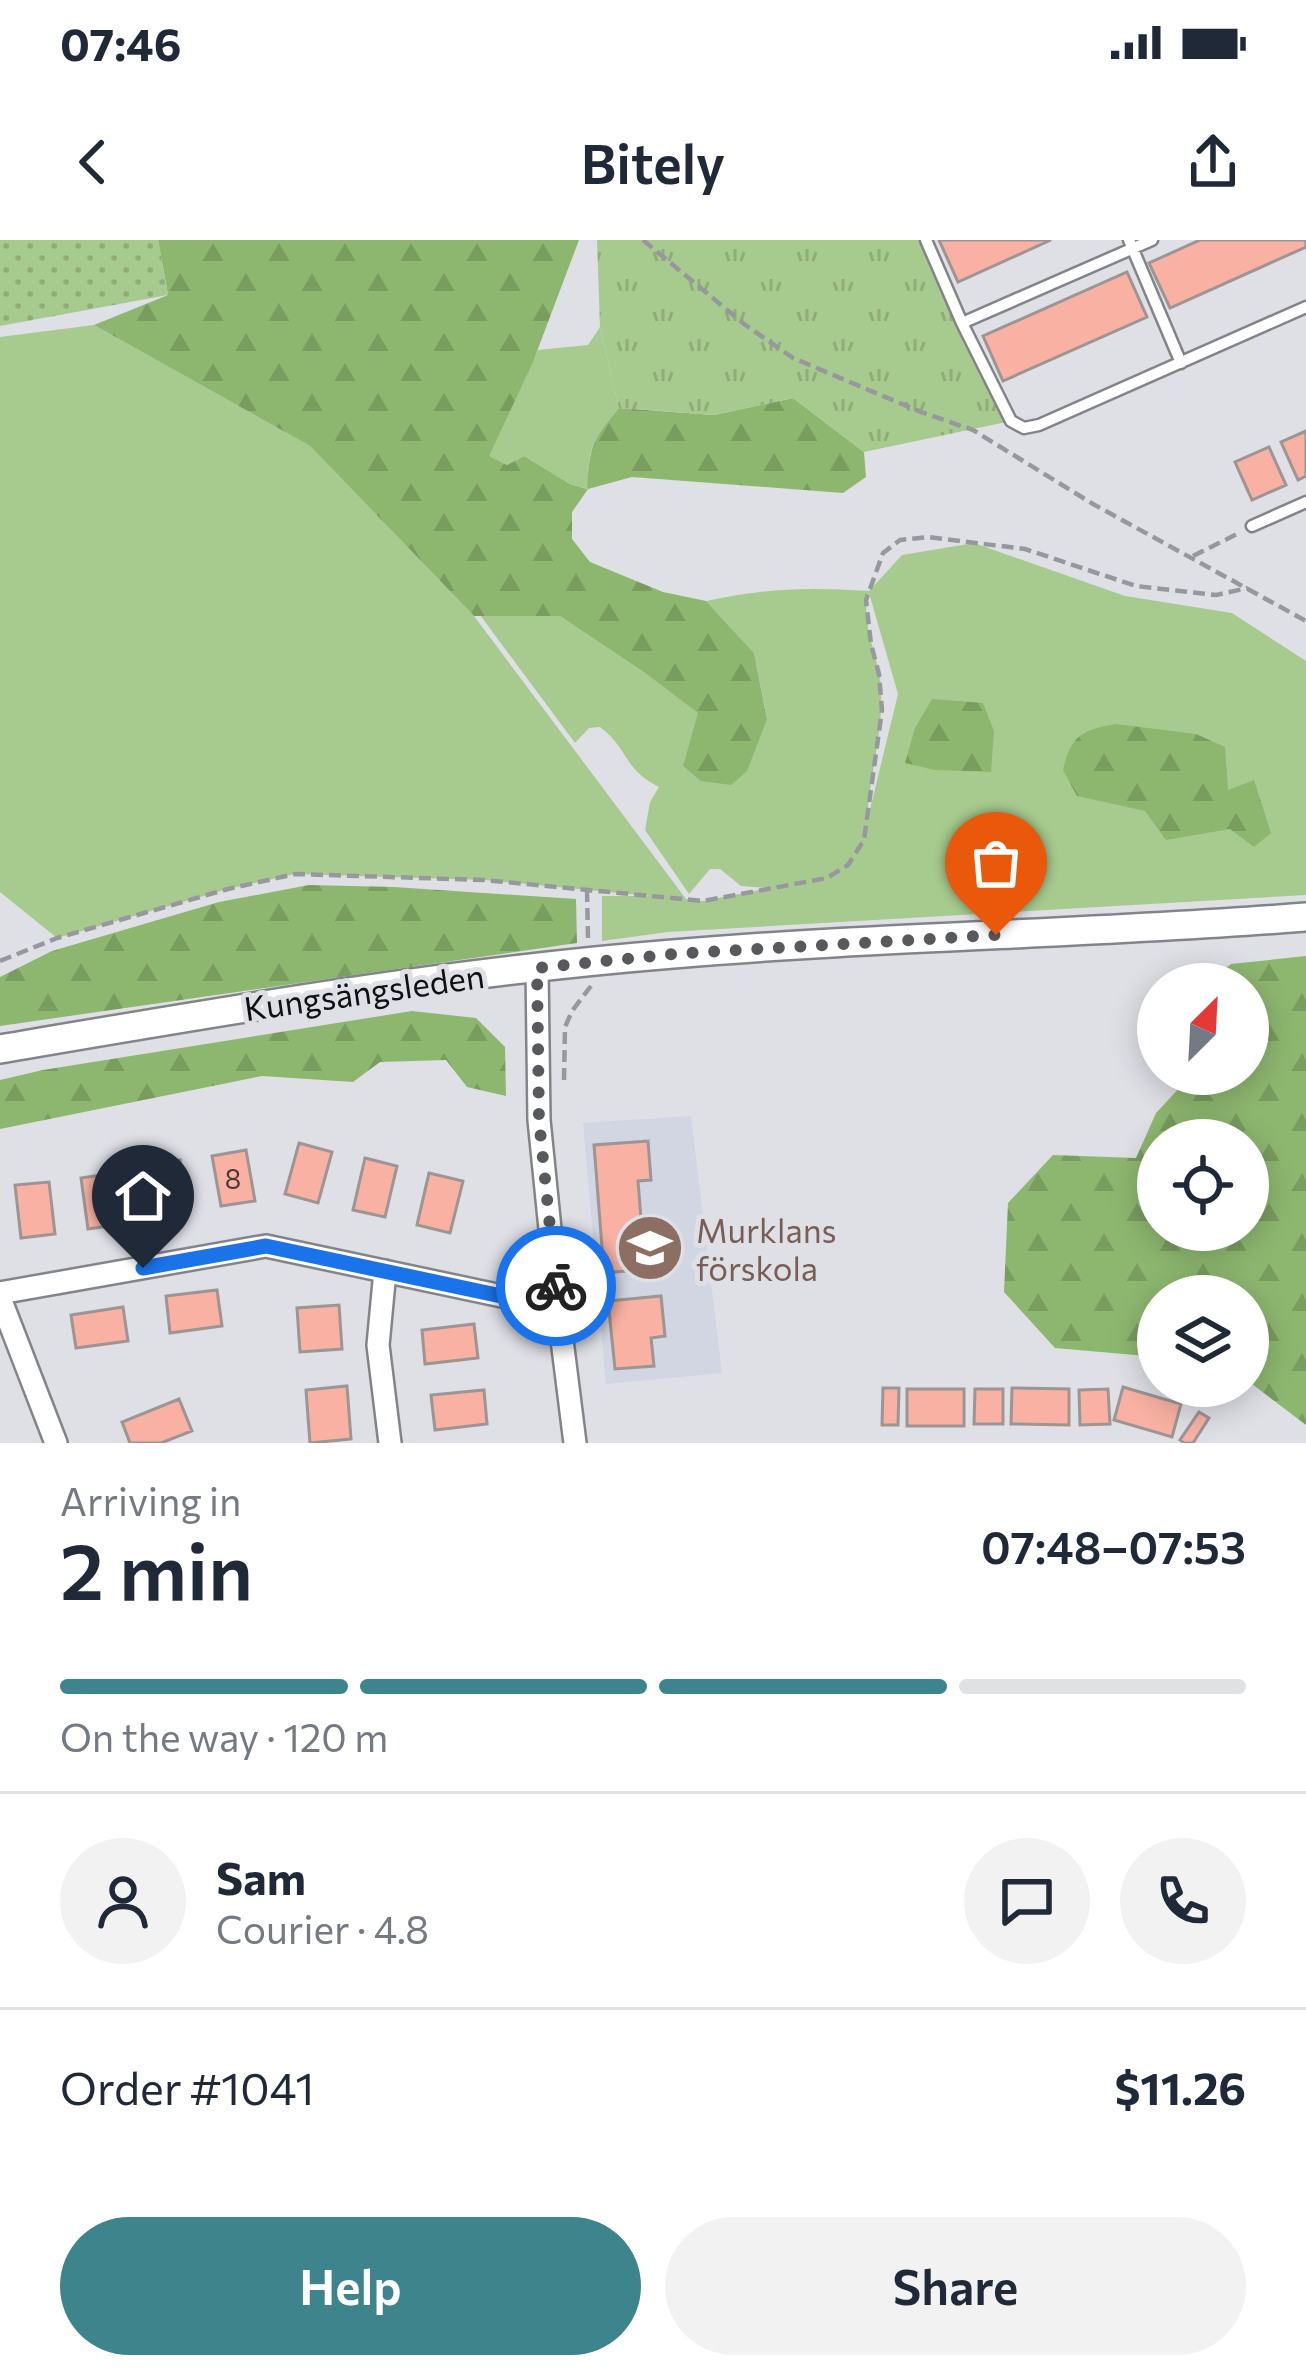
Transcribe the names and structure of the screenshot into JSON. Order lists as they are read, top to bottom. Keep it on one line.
{"streets":{"main road":["Kungsängsleden"]},"places":{"school or university":["Murklans förskola"]},"house_numbers":["8"],"north":"top right","page":{"status":"07:46","header":"Bitely","heading":["2 min","Arriving in","07:48–07:53"],"panel":["Sam","Courier · 4.8","Order #1041","$11.26"],"bar":"On the way · 120 m","buttons":["Help","Share"]}}
